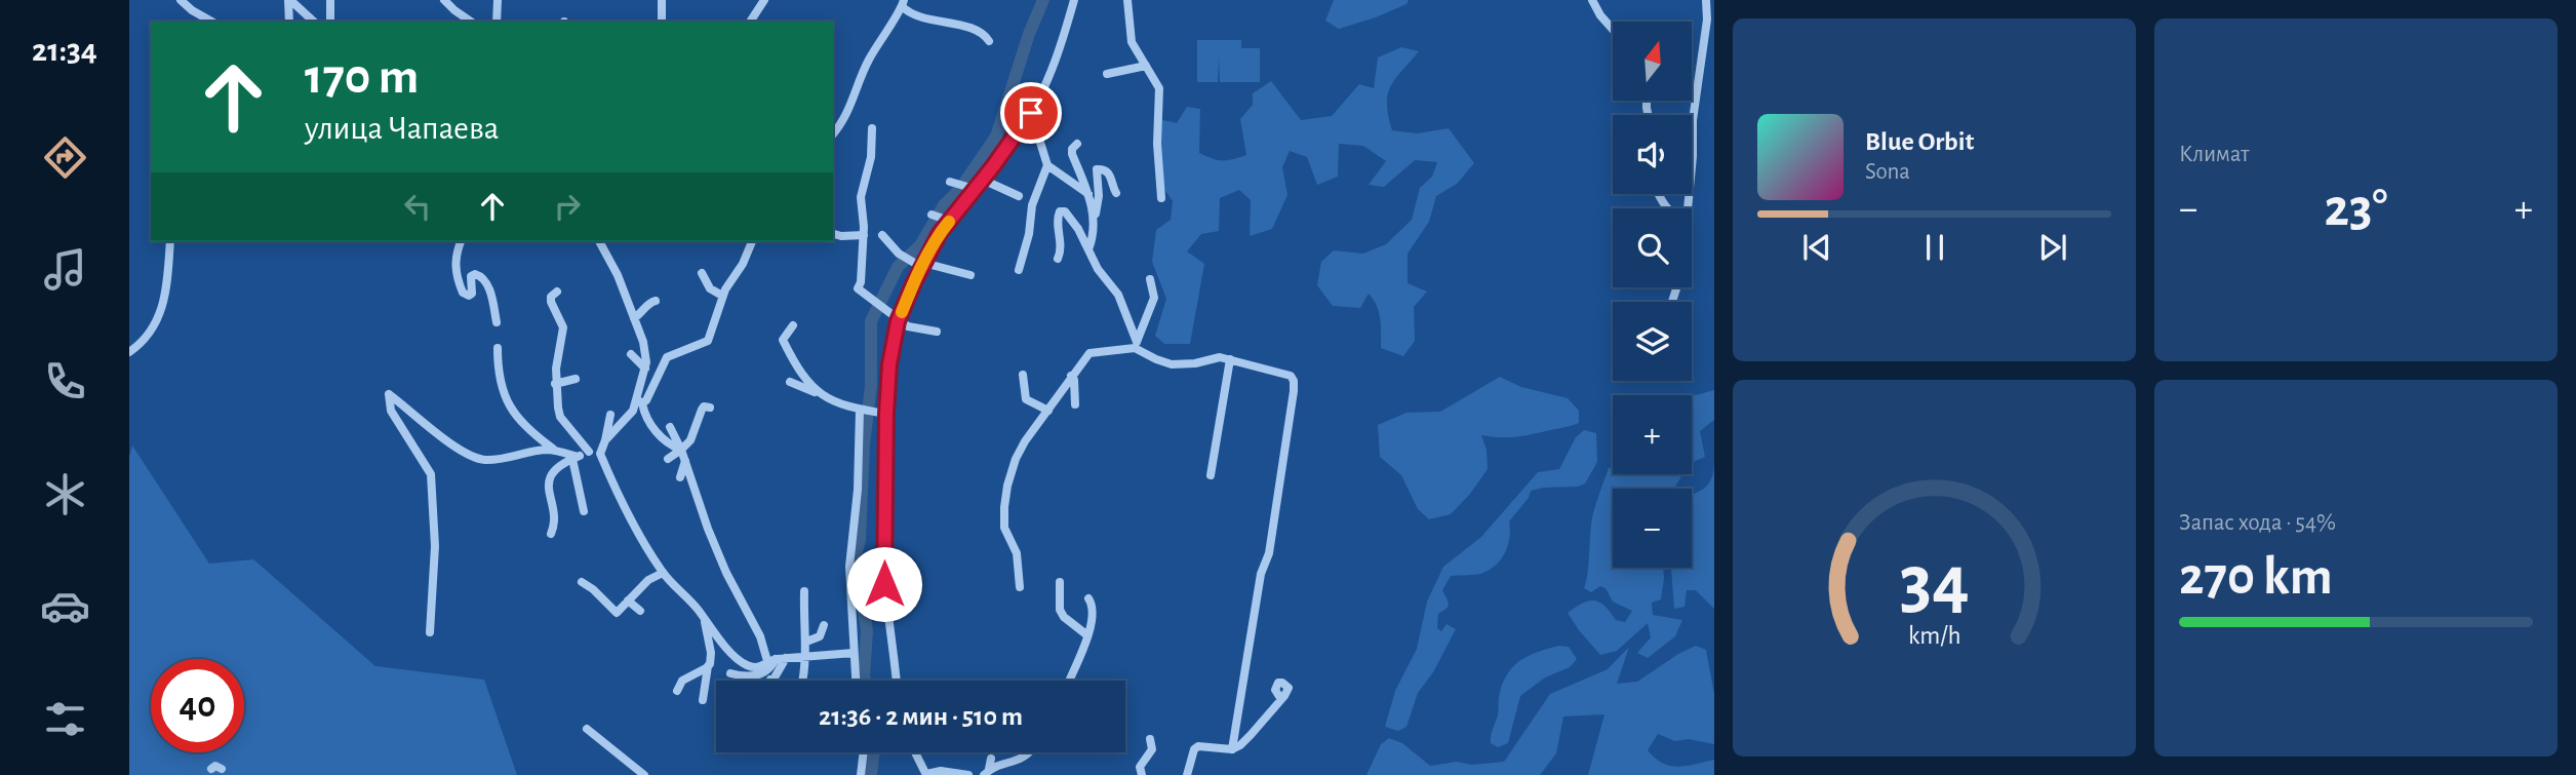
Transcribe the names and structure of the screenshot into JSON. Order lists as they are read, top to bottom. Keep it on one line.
{"north":"top","page":{"tabs":"21:34","tile":["Климат",["Запас хода · 54%","270 km"]],"map_buttons":["+","−"],"turn":["170 m","улица Чапаева"],"song":["Blue Orbit","Sona"],"heat":["−","23°","+"],"limit":"40","trip":"21:36 · 2 мин · 510 m","gauge":["34","km/h"]}}
